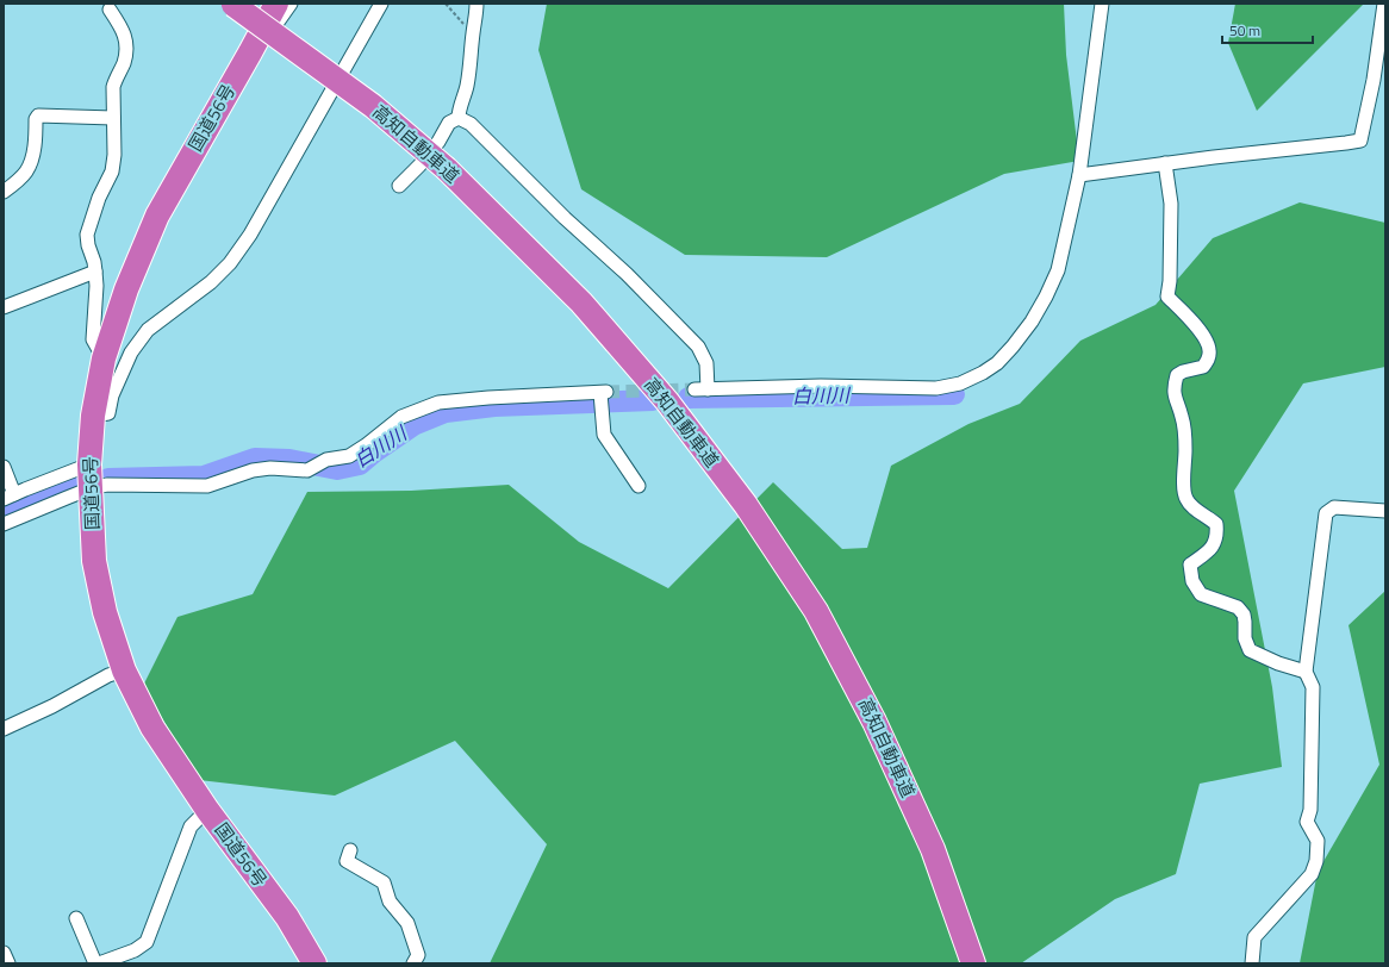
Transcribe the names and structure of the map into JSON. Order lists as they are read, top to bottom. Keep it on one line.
{"streets":{"highway":["国道56号","高知自動車道"]},"water":["白川川"],"scale_bar":"50 m"}
